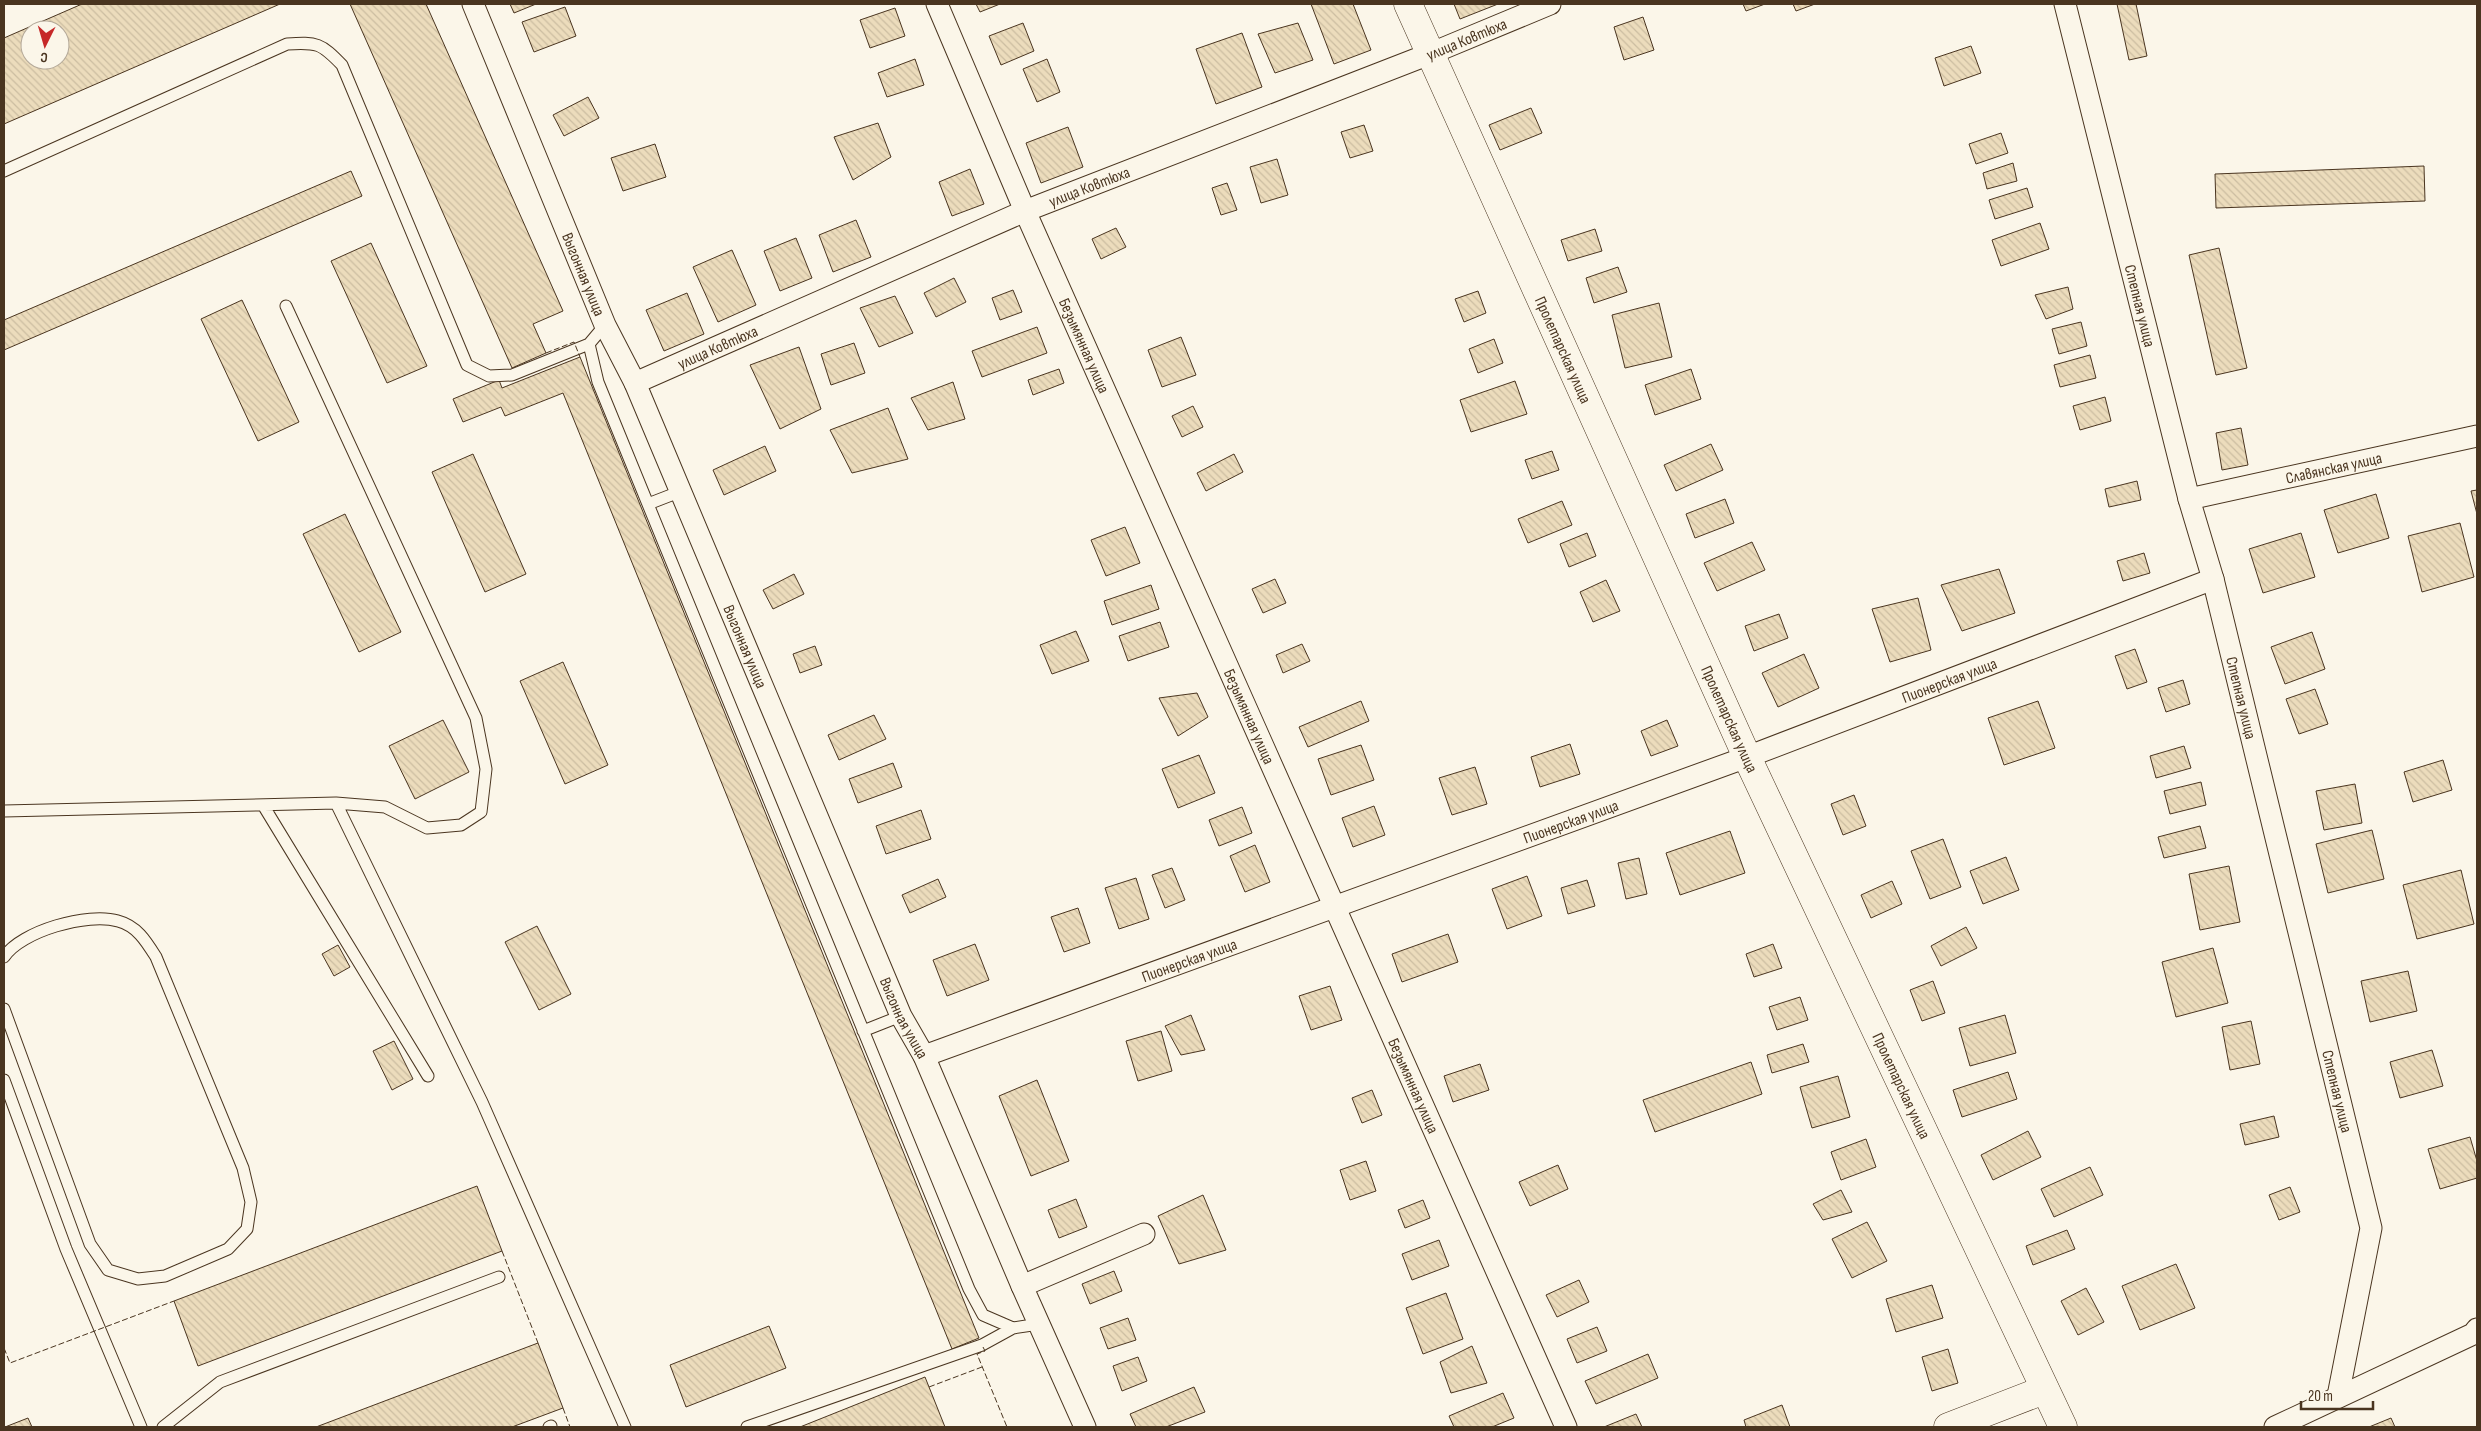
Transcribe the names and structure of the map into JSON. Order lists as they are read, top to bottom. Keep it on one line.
{"streets":{"street":["улица Ковтюха","Выгонная улица","Степная улица","Безымянная улица","Пролетарская улица","Славянская улица","Пионерская улица"]},"crossings":[["улица Ковтюха","Выгонная улица"],["улица Ковтюха","Безымянная улица"],["улица Ковтюха","Пролетарская улица"],["Выгонная улица","Пионерская улица"],["Степная улица","Славянская улица"],["Степная улица","Пионерская улица"],["Безымянная улица","Пионерская улица"],["Пролетарская улица","Пионерская улица"]],"scale_bar":"20 m","north":"bottom"}
